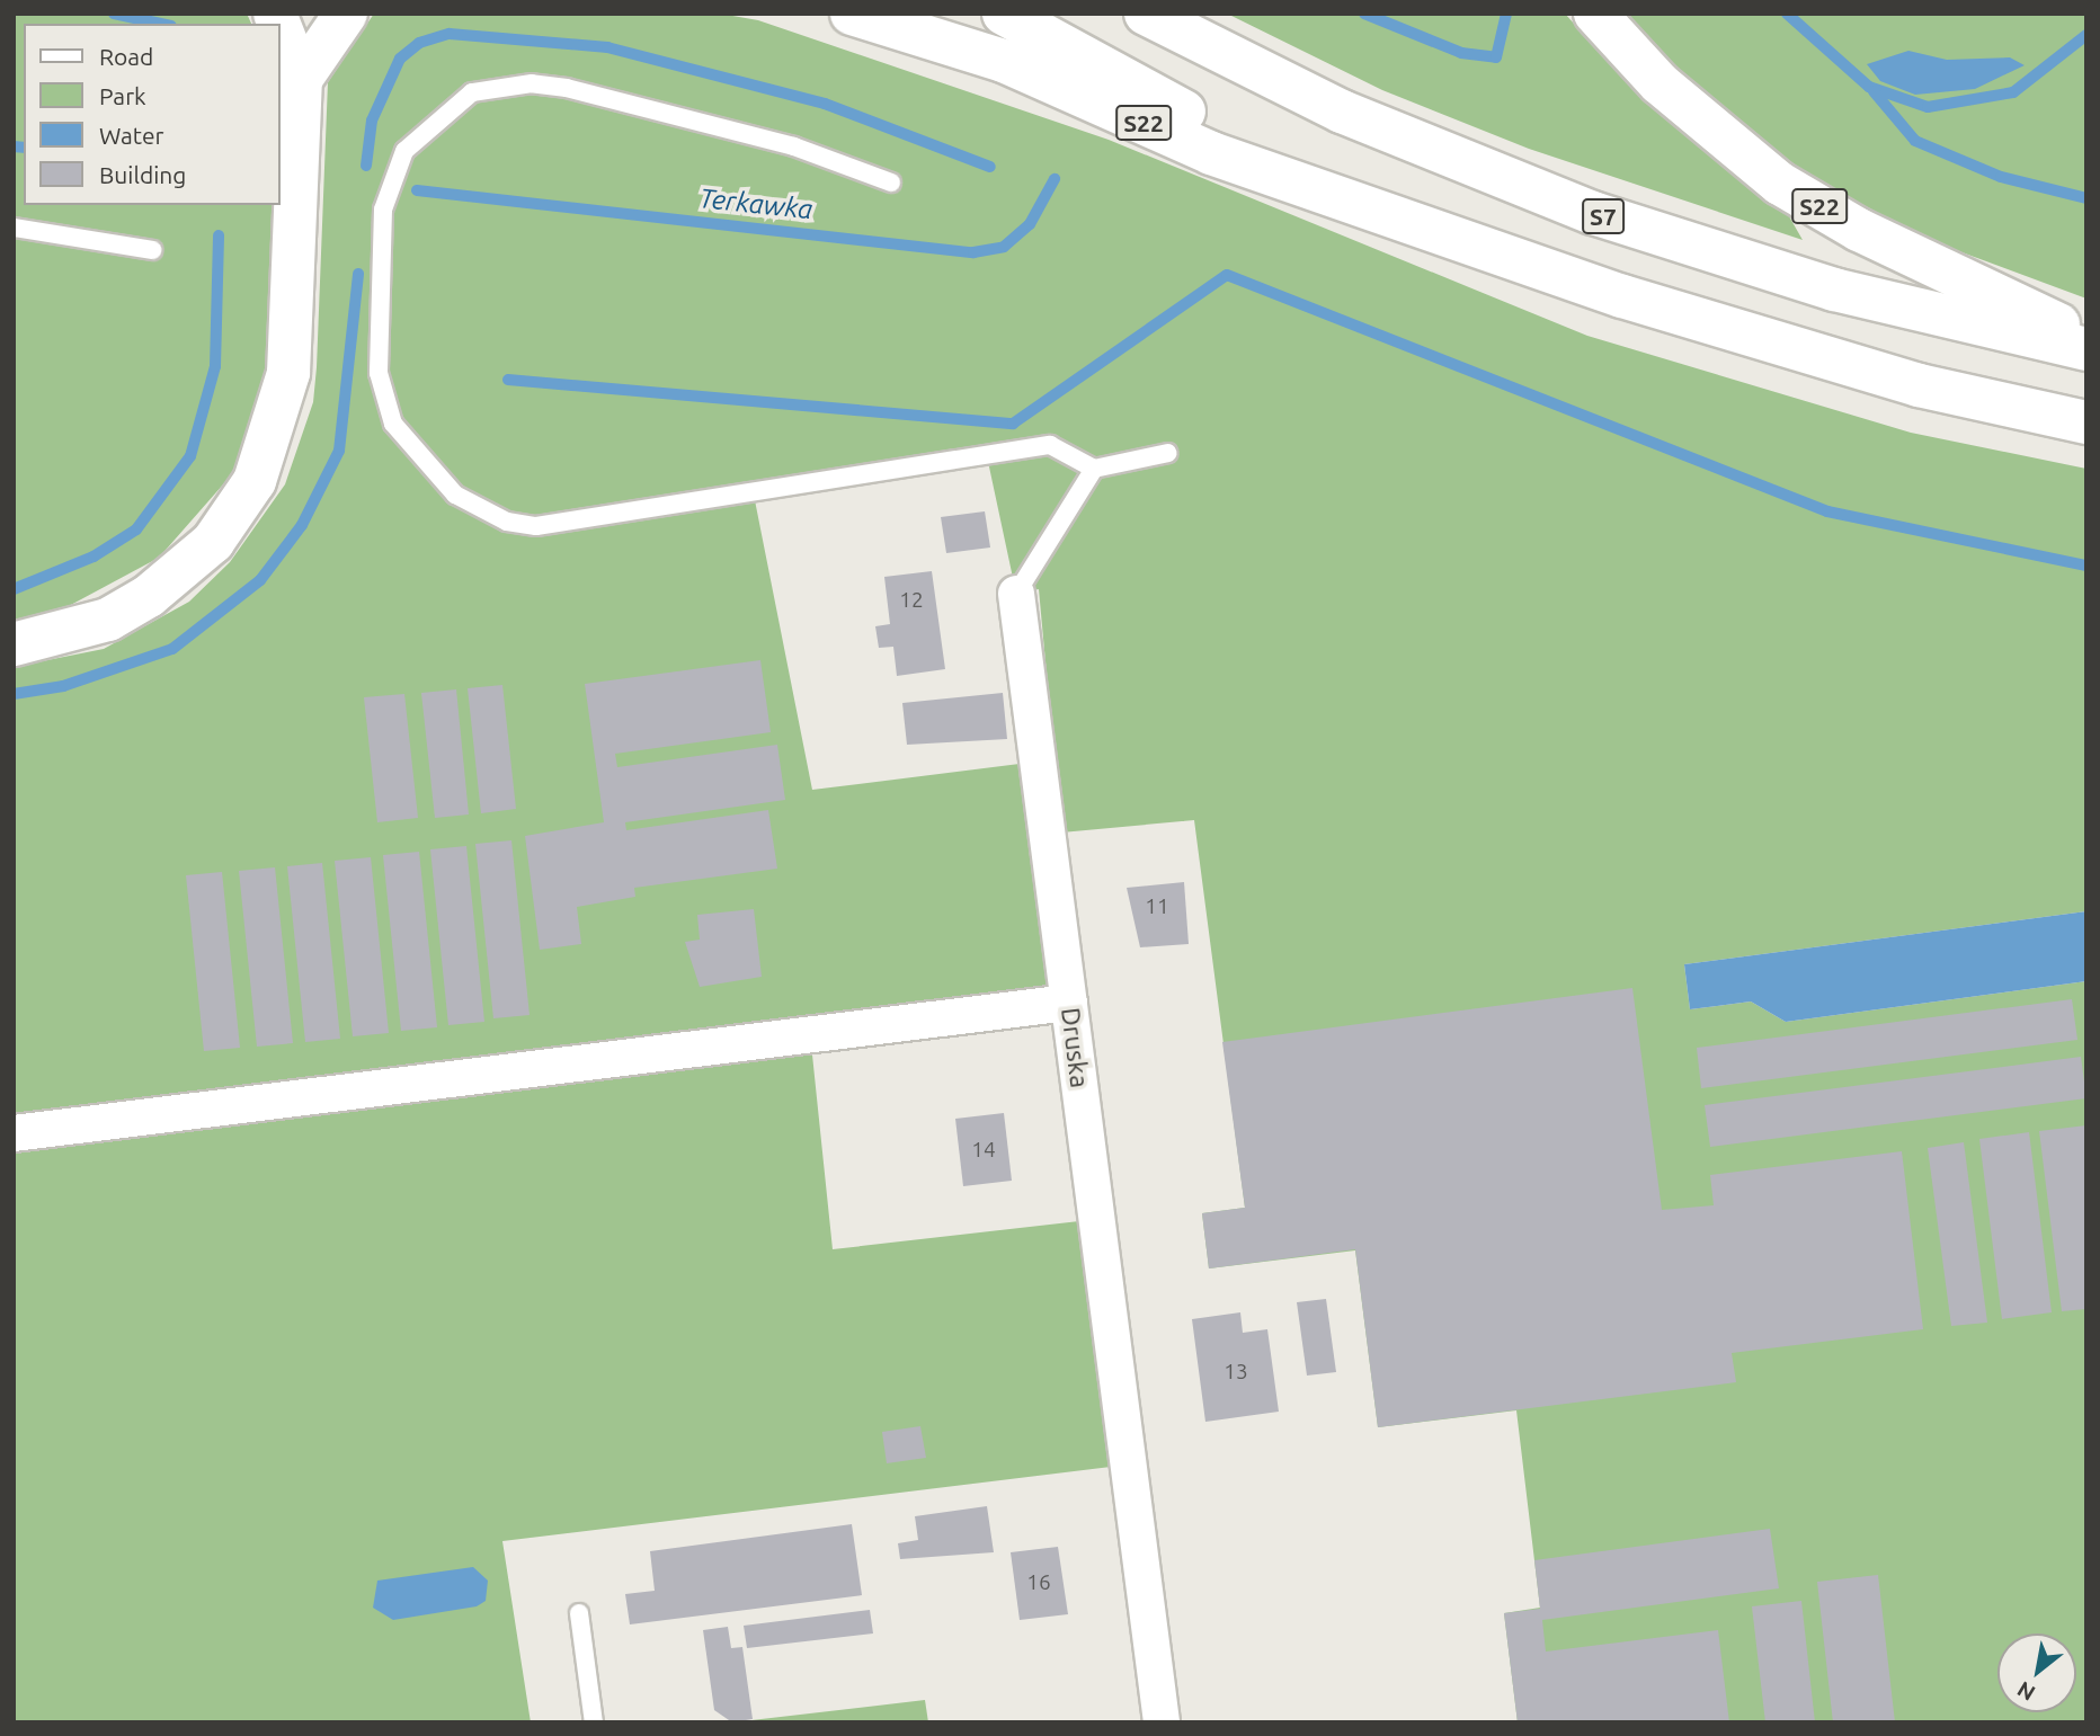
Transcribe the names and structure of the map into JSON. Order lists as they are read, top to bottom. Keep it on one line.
{"streets":{"highway":["S22","S7"],"street":["Druska"]},"water":["Terkawka"],"house_numbers":["12","11","14","13","16"],"legend":["Road","Park","Water","Building"],"north":"bottom left"}
